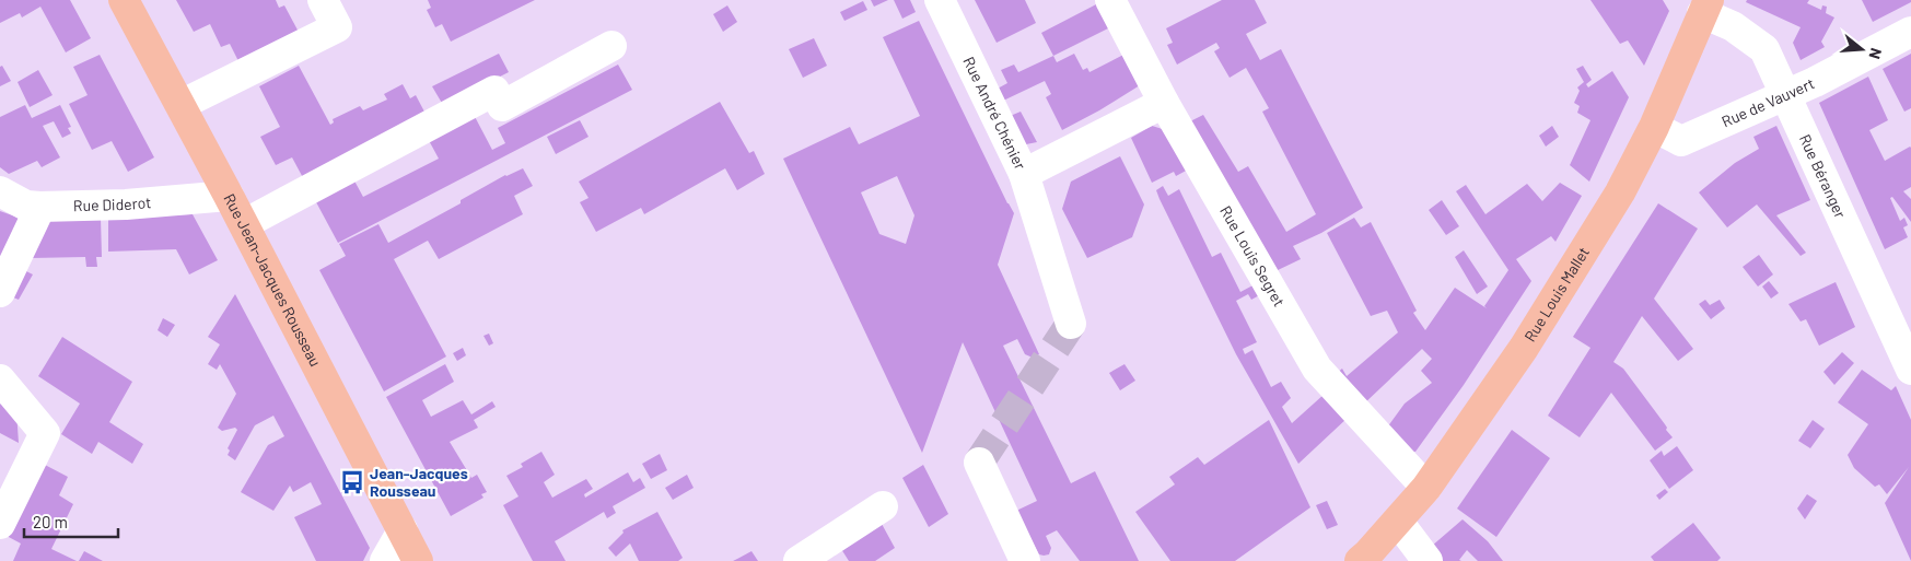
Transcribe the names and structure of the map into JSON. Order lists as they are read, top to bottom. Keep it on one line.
{"streets":{"main road":["Rue Jean-Jacques Rousseau","Rue Louis Mallet"],"street":["Rue de Vauvert","Rue André Chénier","Rue Béranger","Rue Diderot","Rue Louis Segret"]},"crossings":[["Rue de Vauvert","Rue Béranger"],["Rue de Vauvert","Rue Louis Mallet"],["Rue André Chénier","Rue Louis Segret"],["Rue Béranger","Rue Louis Mallet"],["Rue Diderot","Rue Jean-Jacques Rousseau"],["Rue Louis Segret","Rue Louis Mallet"]],"places":{"bus stop":["Jean-Jacques Rousseau"]},"scale_bar":"20 m","north":"right"}
